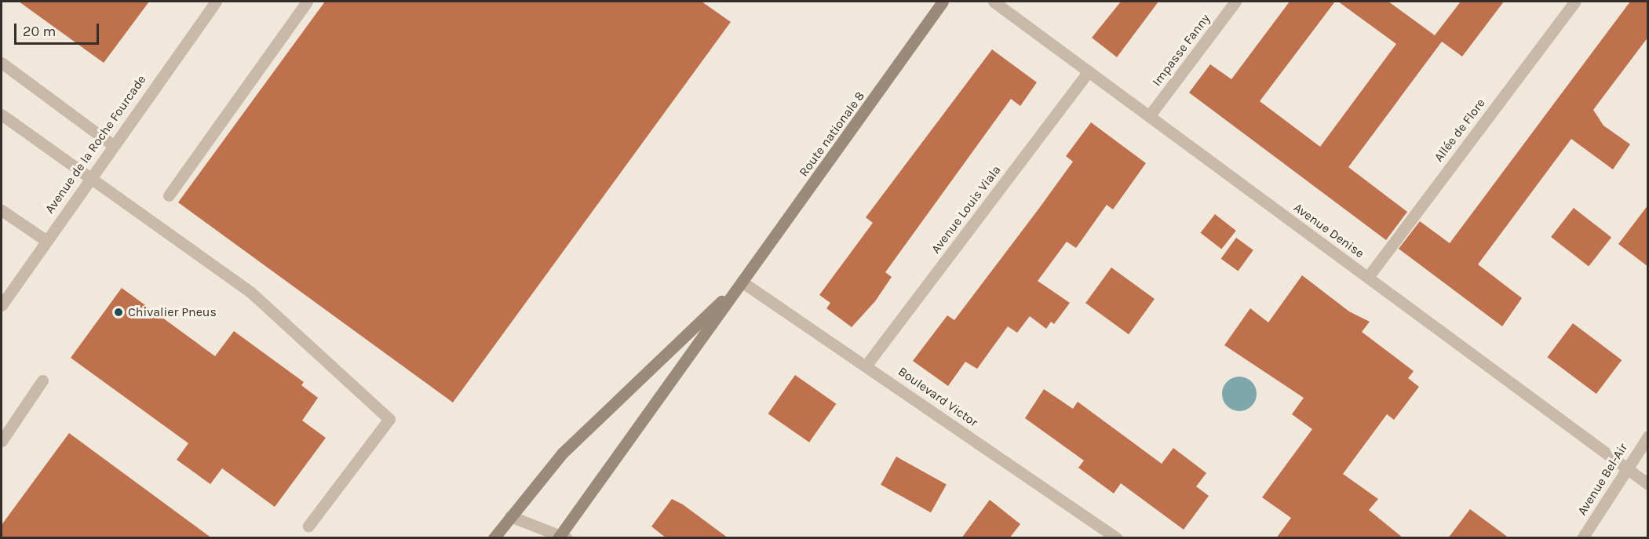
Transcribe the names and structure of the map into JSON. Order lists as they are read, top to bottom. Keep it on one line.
{"streets":{"main road":["Route nationale 8"],"street":["Impasse Fanny","Allée de Flore","Avenue de la Roche Fourcade","Avenue Louis Viala","Avenue Denise","Boulevard Victor","Avenue Bel-Air"]},"crossings":[["Impasse Fanny","Avenue Denise"],["Allée de Flore","Avenue Denise"],["Route nationale 8","Boulevard Victor"],["Avenue Louis Viala","Avenue Denise"],["Avenue Louis Viala","Boulevard Victor"],["Avenue Denise","Avenue Bel-Air"]],"places":["Chivalier Pneus"],"scale_bar":"20 m"}
